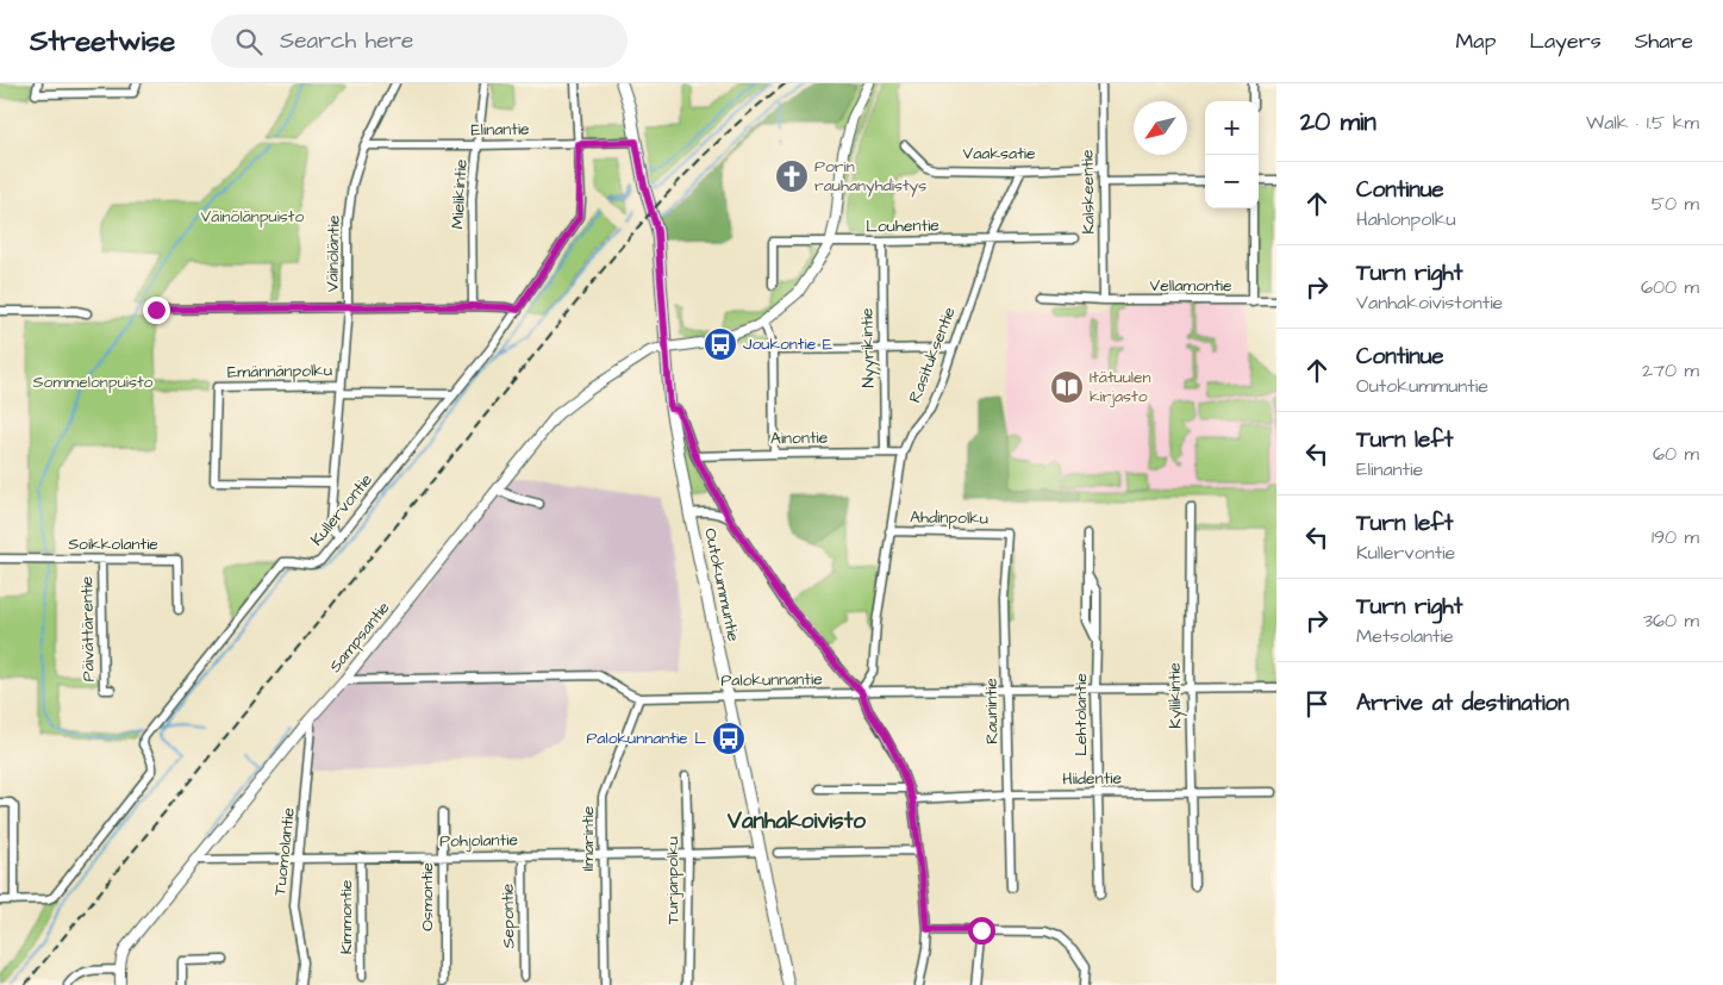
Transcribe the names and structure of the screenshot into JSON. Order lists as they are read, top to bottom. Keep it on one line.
{"streets":{"main road":["Outokummuntie"],"street":["Elinantie","Vaaksatie","Kalskeentie","Mielikintie","Louhentie","Väinöläntie","Vellamontie","Nyyrikintie","Rasituksentie","Emännänpolku","Ainontie","Kullervontie","Ahdinpolku","Soikkolantie","Päivättärentie","Sampsantie","Palokunnantie","Kyllikintie","Raunintie","Lehtolantie","Hiidentie","Ilmarintie","Pohjolantie","Tuomolantie","Turjanpolku","Osmontie","Sepontie","Kimmontie"]},"crossings":[["Elinantie","Mielikintie"],["Elinantie","Väinöläntie"],["Elinantie","Kullervontie"],["Elinantie","Outokummuntie"],["Vaaksatie","Kalskeentie"],["Vaaksatie","Rasituksentie"],["Kalskeentie","Vellamontie"],["Louhentie","Nyyrikintie"],["Louhentie","Rasituksentie"],["Louhentie","Sampsantie"],["Väinöläntie","Emännänpolku"],["Väinöläntie","Kullervontie"],["Nyyrikintie","Ainontie"],["Rasituksentie","Ainontie"],["Rasituksentie","Ahdinpolku"],["Rasituksentie","Palokunnantie"],["Ahdinpolku","Raunintie"],["Soikkolantie","Päivättärentie"],["Outokummuntie","Sampsantie"],["Outokummuntie","Palokunnantie"],["Outokummuntie","Pohjolantie"],["Sampsantie","Palokunnantie"],["Sampsantie","Pohjolantie"],["Sampsantie","Tuomolantie"],["Palokunnantie","Kyllikintie"],["Palokunnantie","Raunintie"],["Palokunnantie","Lehtolantie"],["Palokunnantie","Ilmarintie"],["Kyllikintie","Hiidentie"],["Raunintie","Hiidentie"],["Lehtolantie","Hiidentie"],["Ilmarintie","Pohjolantie"],["Pohjolantie","Tuomolantie"],["Pohjolantie","Turjanpolku"],["Pohjolantie","Osmontie"],["Pohjolantie","Sepontie"],["Pohjolantie","Kimmontie"]],"districts":["Vanhakoivisto"],"parks":["Väinölänpuisto","Sommelonpuisto"],"places":{"church":["Porin rauhanyhdistys"],"bus stop":["Joukontie E","Palokunnantie L"],"library":["Itätuulen kirjasto"]},"north":"bottom left","page":{"header":"Streetwise","search":"Search here","nav":["Map","Layers","Share"],"heading":["20 min","Walk · 1.5 km"],"map_buttons":["+","−"],"list":[["Continue","Hahlonpolku","50 m"],["Turn right","Vanhakoivistontie","600 m"],["Continue","Outokummuntie","270 m"],["Turn left","Elinantie","60 m"],["Turn left","Kullervontie","190 m"],["Turn right","Metsolantie","360 m"],"Arrive at destination"]}}
